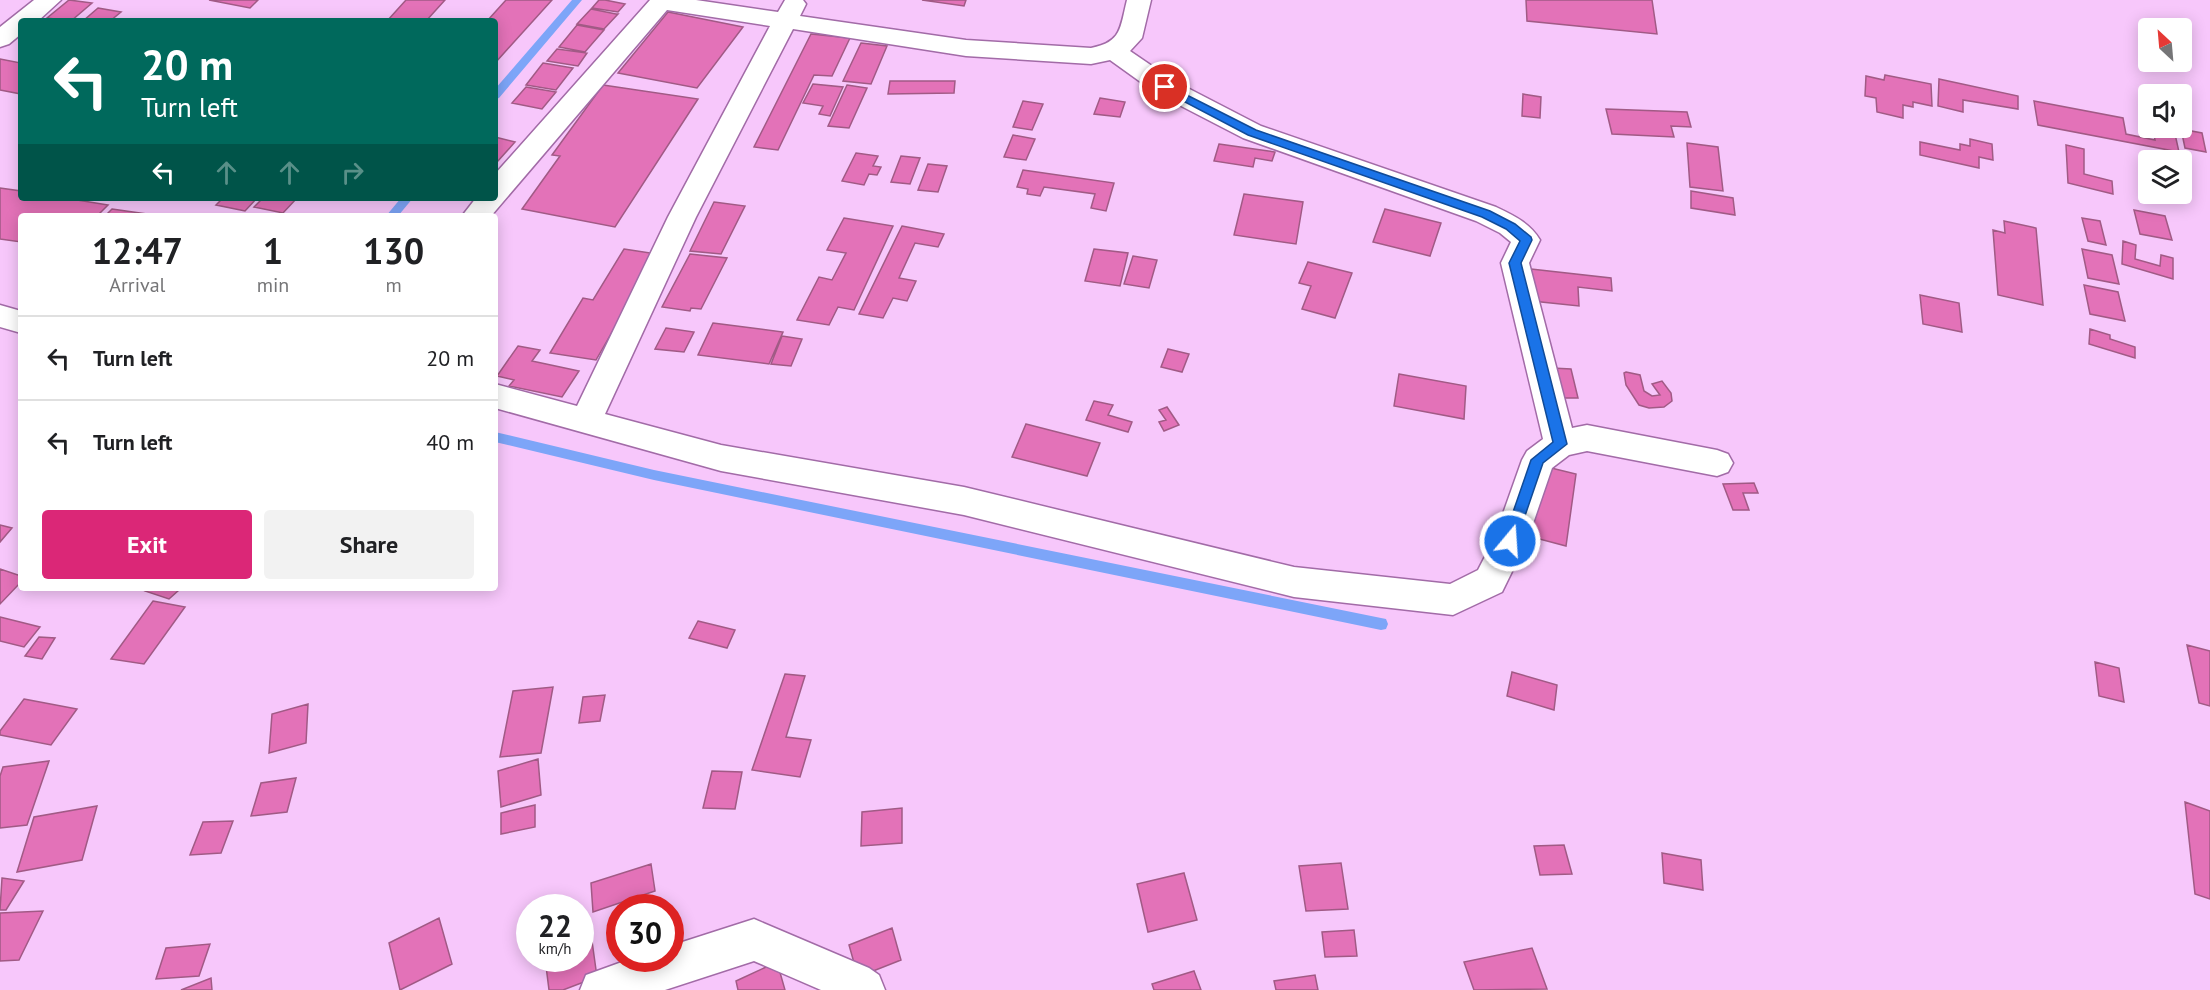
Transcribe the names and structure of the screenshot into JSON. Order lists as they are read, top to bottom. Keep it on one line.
{"north":"top left","page":{"turn":["20 m","Turn left"],"eta":["12:47","Arrival","1","min","130","m"],"list":[{"name":"Turn left","value":"20 m"},{"name":"Turn left","value":"40 m"}],"buttons":["Exit","Share"],"speed":"22 km/h","limit":"30"}}
